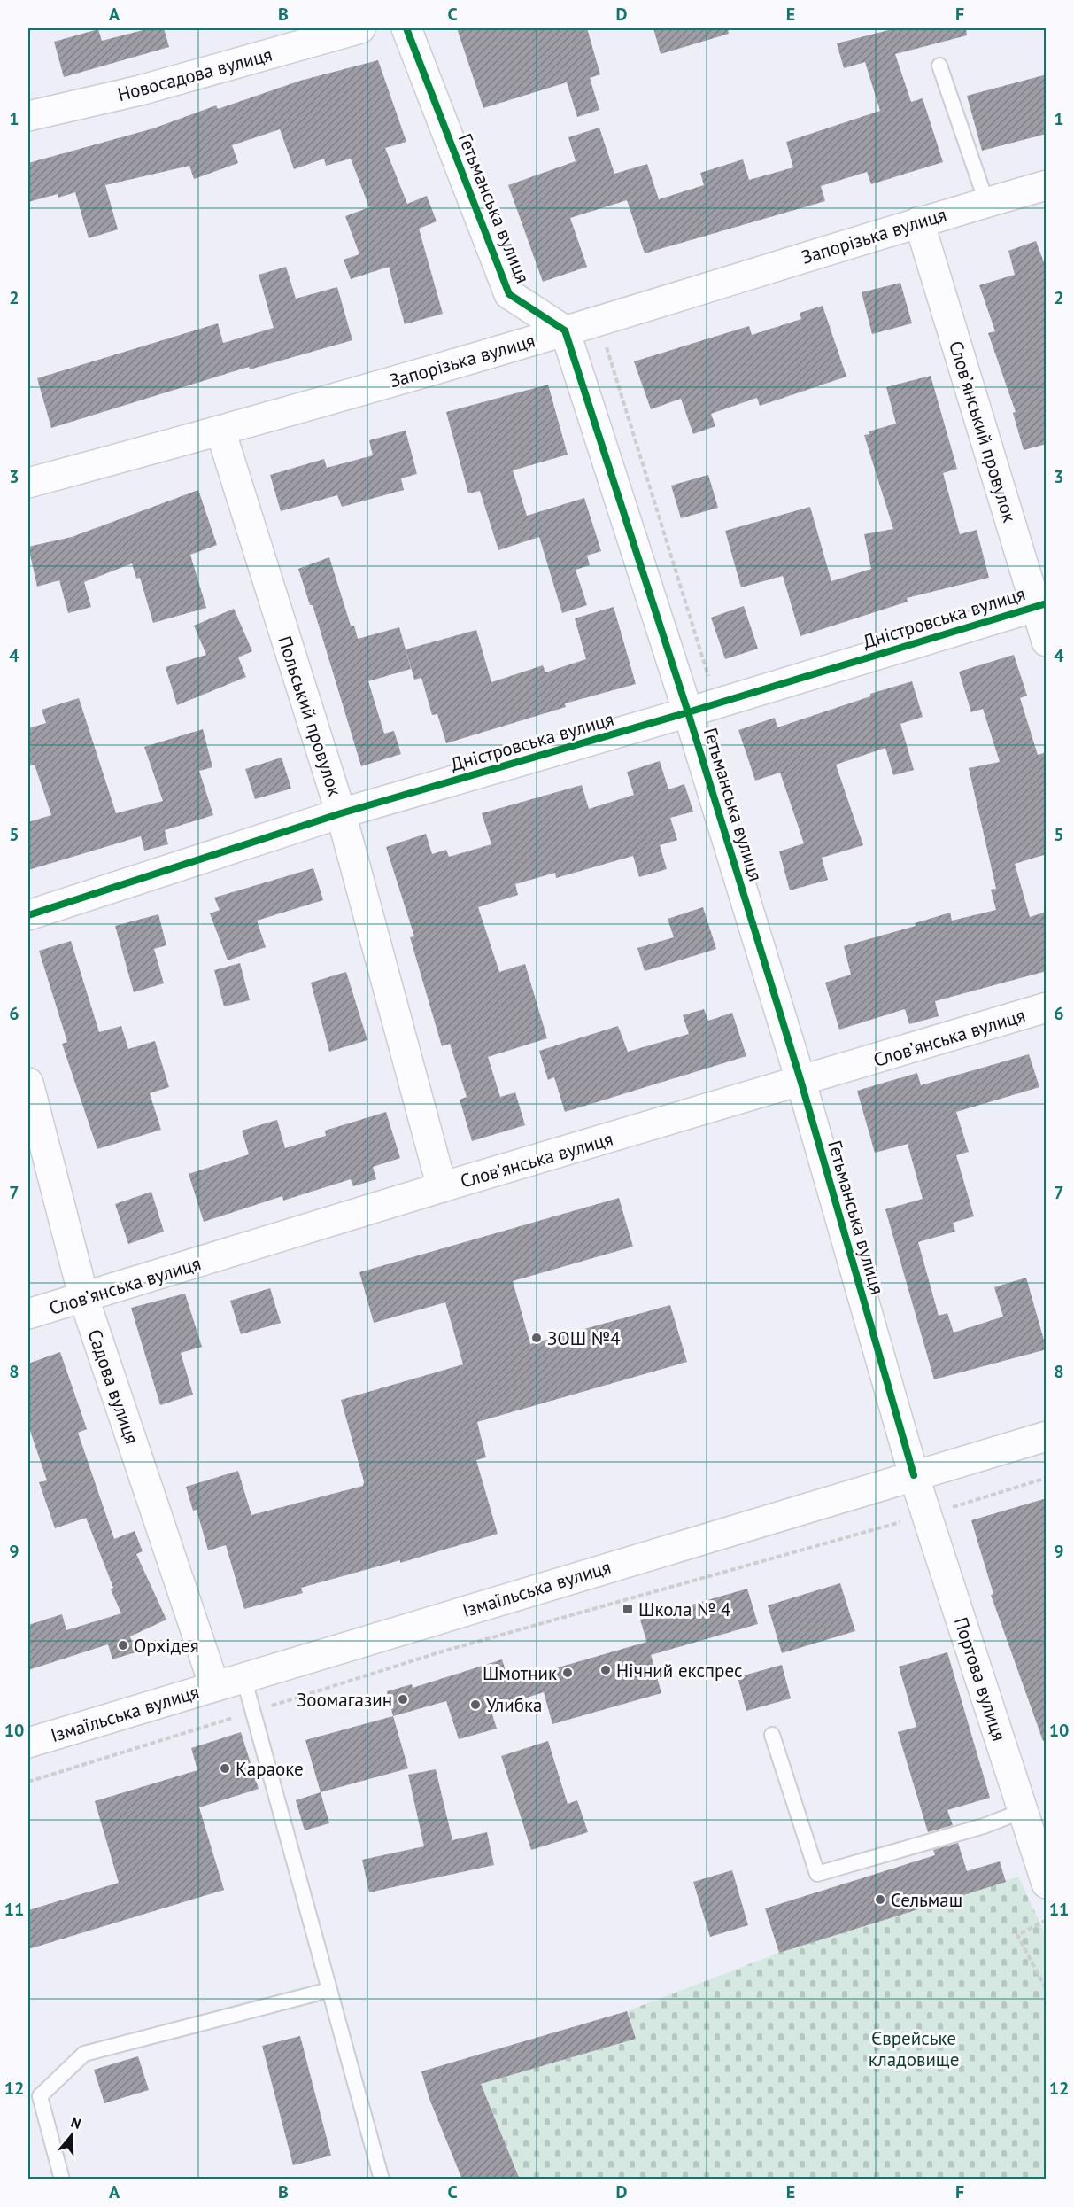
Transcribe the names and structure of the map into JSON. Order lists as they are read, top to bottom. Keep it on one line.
{"streets":{"street":["Новосадова вулиця","Гетьманська вулиця","Запорізька вулиця","Словʼянський провулок","Дністровська вулиця","Польський провулок","Словʼянська вулиця","Садова вулиця","Ізмаїльська вулиця","Портова вулиця"]},"crossings":[["Гетьманська вулиця","Запорізька вулиця"],["Гетьманська вулиця","Дністровська вулиця"],["Гетьманська вулиця","Словʼянська вулиця"],["Гетьманська вулиця","Ізмаїльська вулиця"],["Гетьманська вулиця","Портова вулиця"],["Запорізька вулиця","Словʼянський провулок"],["Запорізька вулиця","Польський провулок"],["Словʼянський провулок","Дністровська вулиця"],["Дністровська вулиця","Польський провулок"],["Польський провулок","Словʼянська вулиця"],["Словʼянська вулиця","Садова вулиця"],["Садова вулиця","Ізмаїльська вулиця"],["Ізмаїльська вулиця","Портова вулиця"]],"parks":["Єврейське кладовище"],"places":{"other":["ЗОШ №4","Орхідея","Нічний експрес","Шмотник","Зоомагазин","Улибка","Караоке","Сельмаш"],"transit":["Школа № 4"]},"north":"top","grid":{"columns":["A","B","C","D","E","F"],"rows":["1","2","3","4","5","6","7","8","9","10","11","12"]}}
